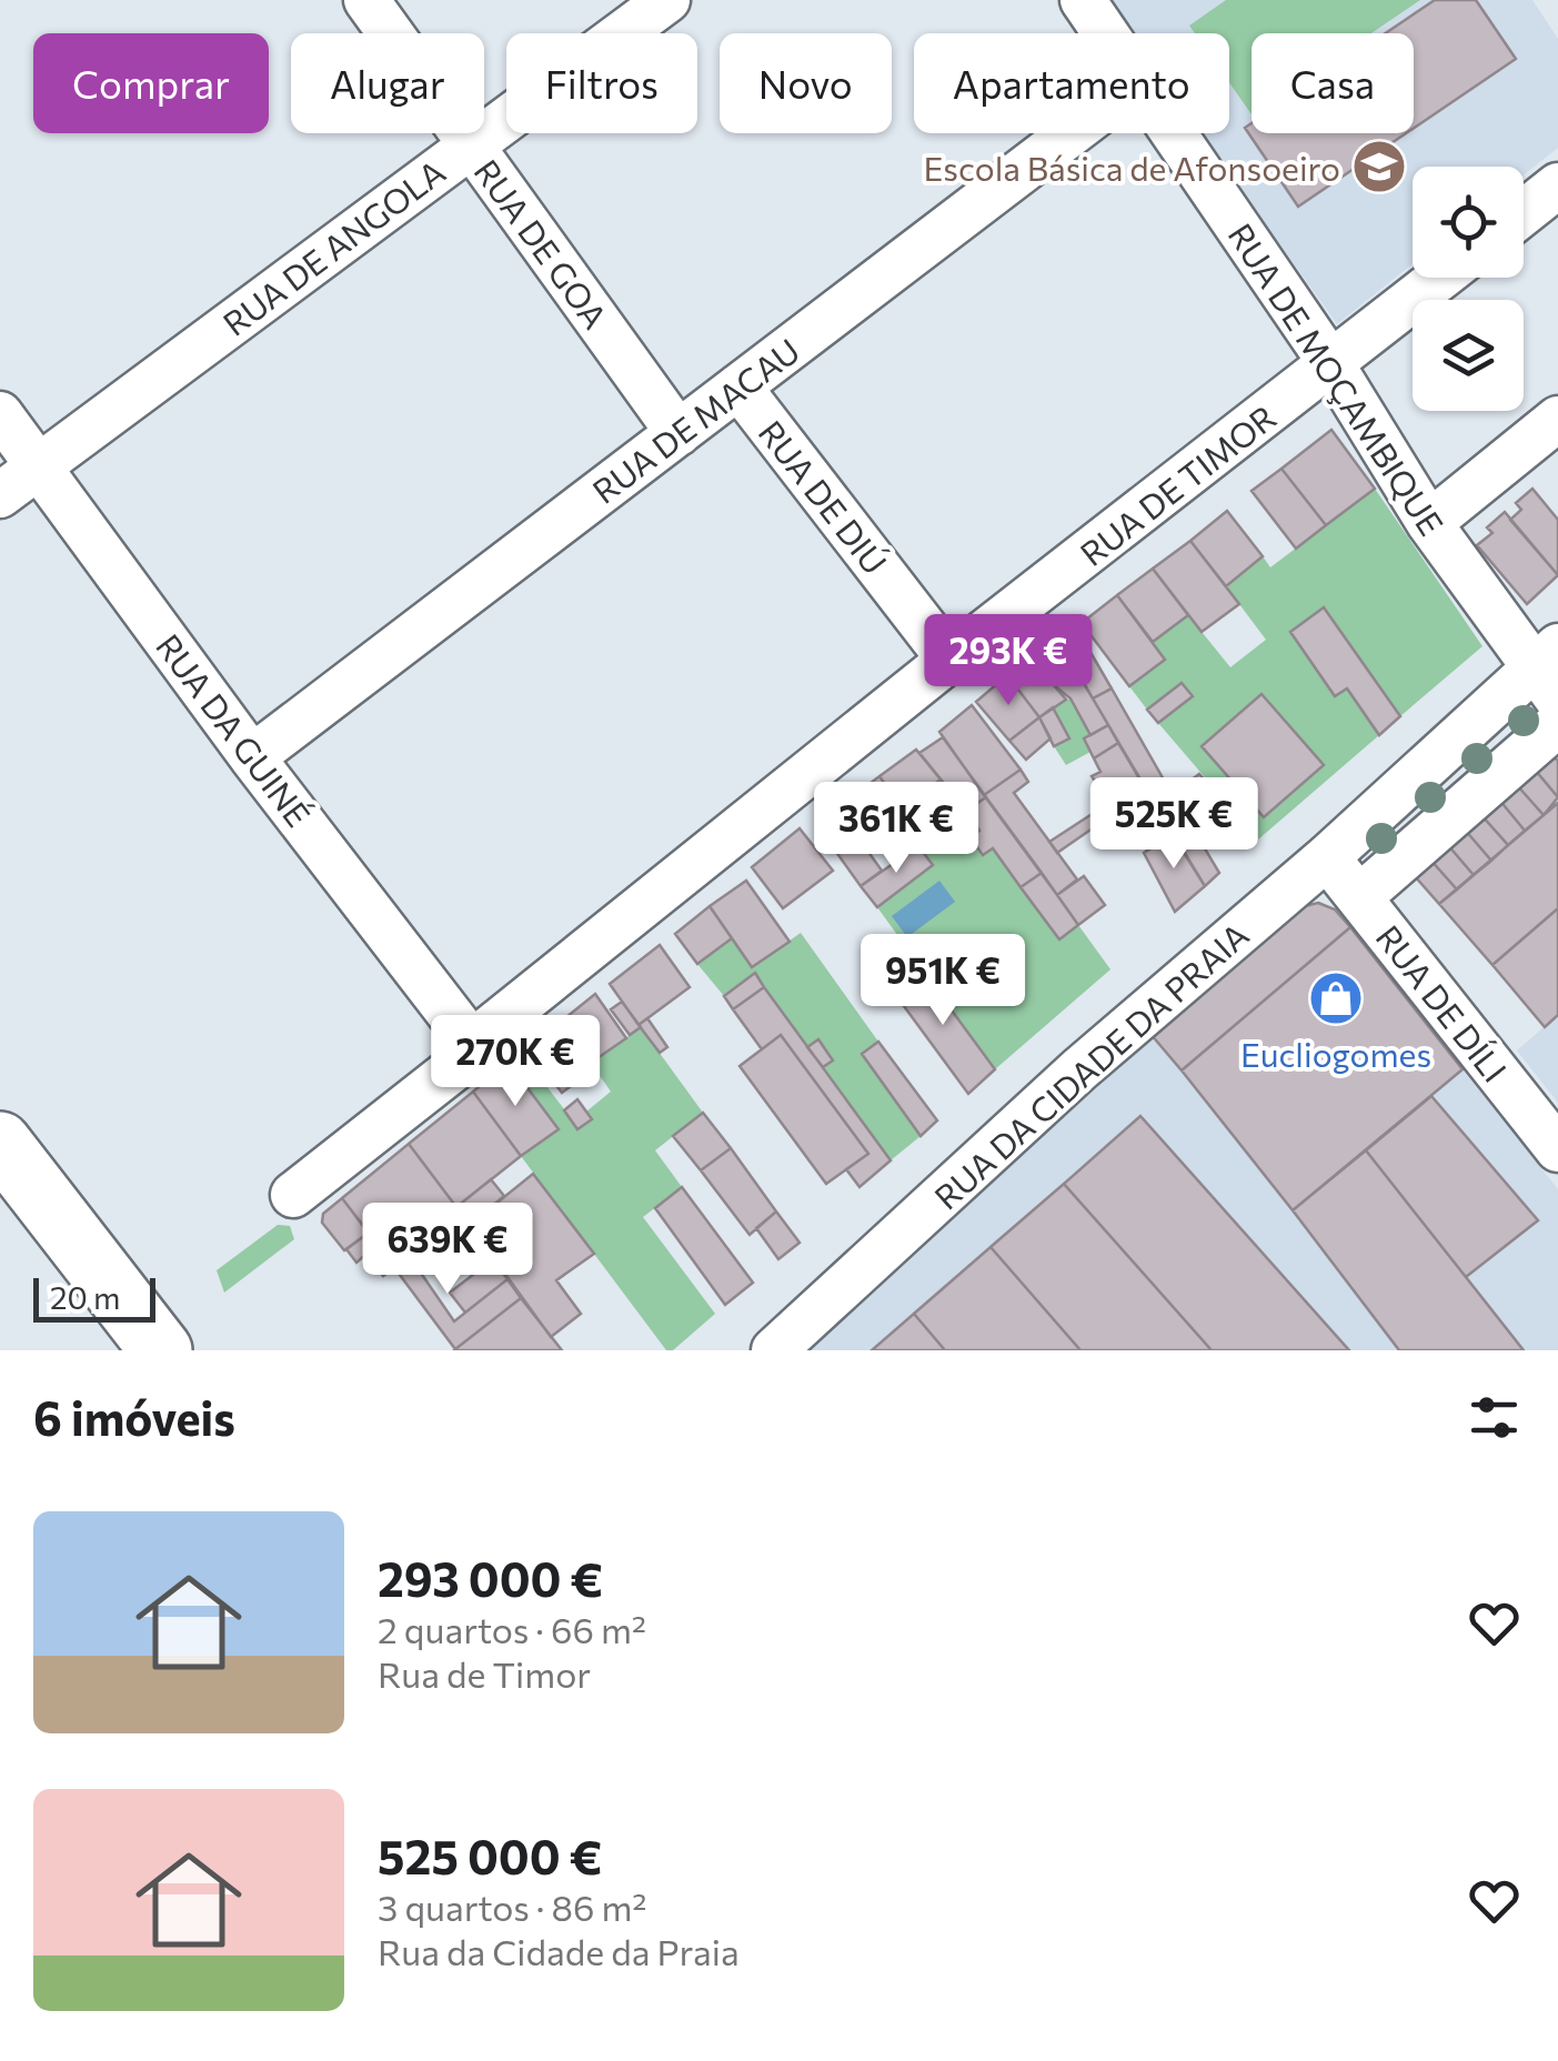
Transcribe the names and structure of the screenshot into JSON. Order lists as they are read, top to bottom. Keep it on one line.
{"streets":{"street":["RUA DE GOA","RUA DE ANGOLA","RUA DE MOÇAMBIQUE","RUA DE MACAU","RUA DE TIMOR","RUA DE DIÚ","RUA DA GUINÉ","RUA DE DÍLI","RUA DA CIDADE DA PRAIA"]},"crossings":[["RUA DE GOA","RUA DE ANGOLA"],["RUA DE GOA","RUA DE MACAU"],["RUA DE ANGOLA","RUA DA GUINÉ"],["RUA DE MOÇAMBIQUE","RUA DE TIMOR"],["RUA DE MOÇAMBIQUE","RUA DA CIDADE DA PRAIA"],["RUA DE MACAU","RUA DE DIÚ"],["RUA DE MACAU","RUA DA GUINÉ"],["RUA DE TIMOR","RUA DE DIÚ"],["RUA DE TIMOR","RUA DA GUINÉ"],["RUA DE DÍLI","RUA DA CIDADE DA PRAIA"]],"places":{"school or university":["Escola Básica de Afonsoeiro"],"shop":["Eucliogomes"]},"scale_bar":"20 m","page":{"chip":["Comprar","Alugar","Filtros","Novo","Apartamento","Casa"],"price":["293K €","525K €","361K €","951K €","270K €","639K €"],"scale":"20 m","heading":"6 imóveis","list":[{"name":"293 000 €","note":"2 quartos · 66 m² · Rua de Timor"},{"name":"525 000 €","note":"3 quartos · 86 m² · Rua da Cidade da Praia"}]}}
